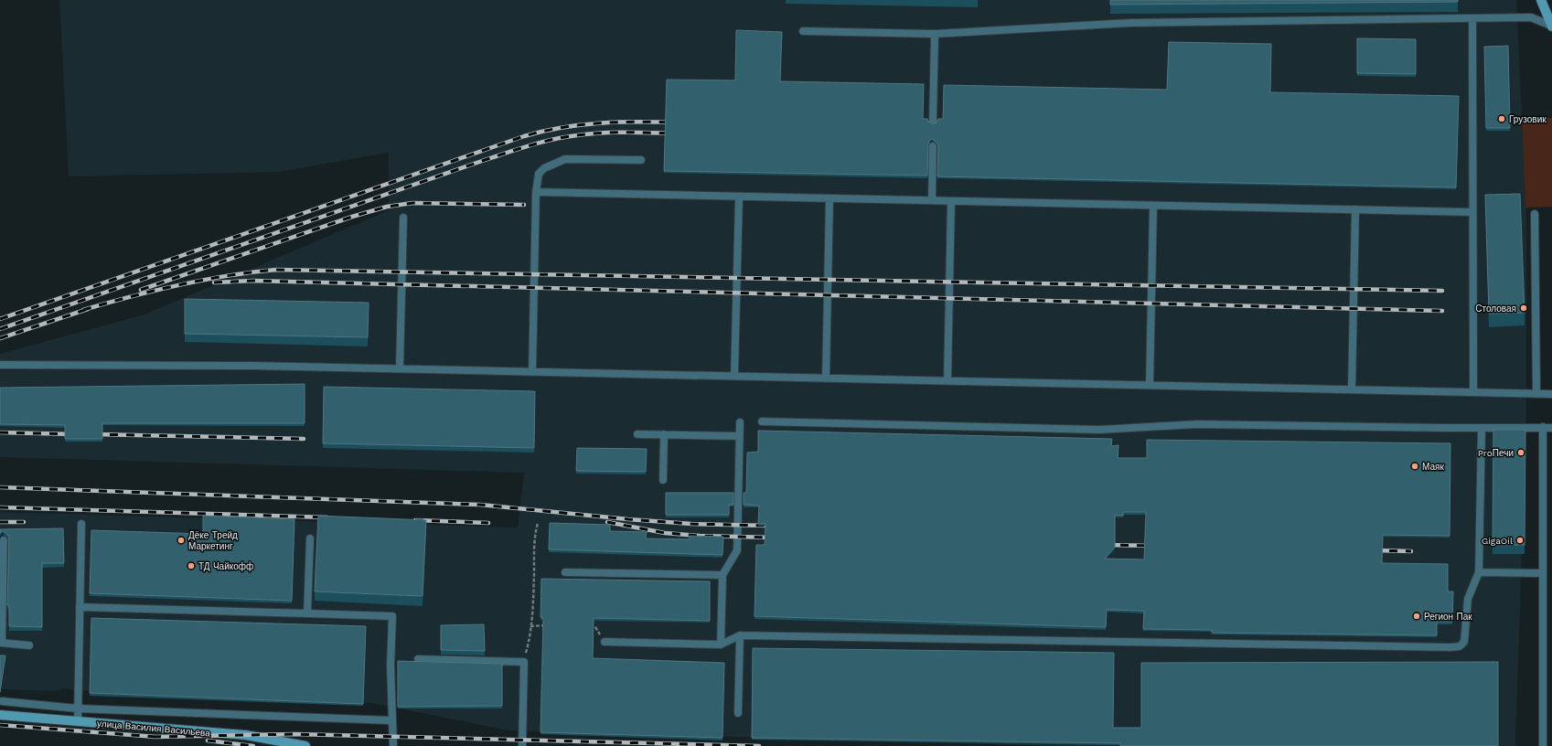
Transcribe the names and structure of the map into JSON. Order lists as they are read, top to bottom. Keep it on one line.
{"streets":{"main road":["улица Василия Васильева"]},"places":["Грузовик","Столовая","ProПечи","Маяк","Дёке Трейд Маркетинг","GigaOil","ТД Чайкофф","Регион Пак"]}
